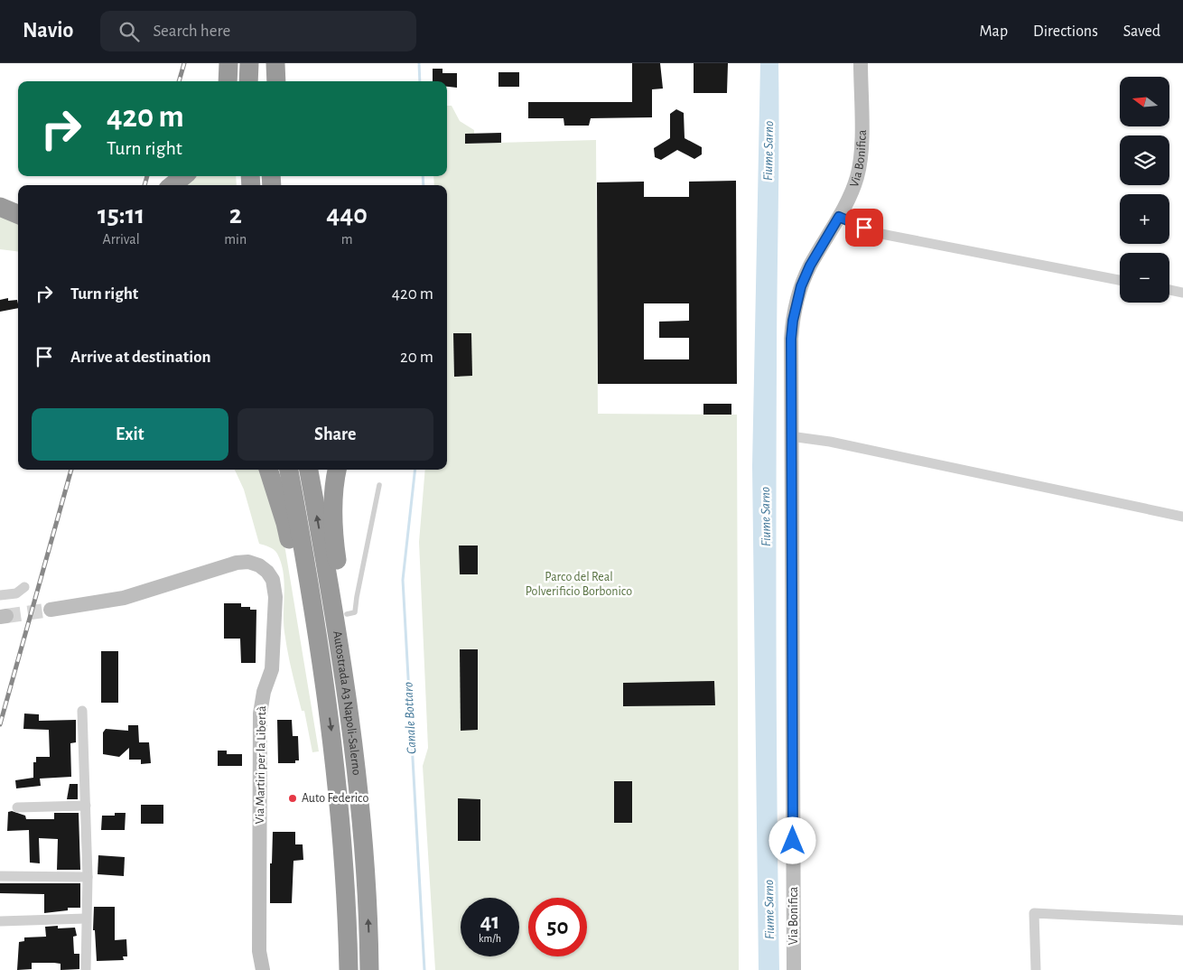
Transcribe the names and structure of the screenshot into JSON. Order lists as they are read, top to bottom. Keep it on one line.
{"streets":{"highway":["Autostrada A3 Napoli-Salerno"],"main road":["Via Bonifica","Via Martiri per la Libertà"]},"water":["Fiume Sarno","Canale Bottaro"],"parks":["Parco del Real Polverificio Borbonico"],"places":["Auto Federico"],"north":"left","page":{"header":"Navio","search":"Search here","nav":["Map","Directions","Saved"],"map_buttons":["+","−"],"turn":["420 m","Turn right"],"eta":["15:11","Arrival","2","min","440","m"],"list":[{"name":"Turn right","value":"420 m"},{"name":"Arrive at destination","value":"20 m"}],"buttons":["Exit","Share"],"speed":"41 km/h","limit":"50"}}
